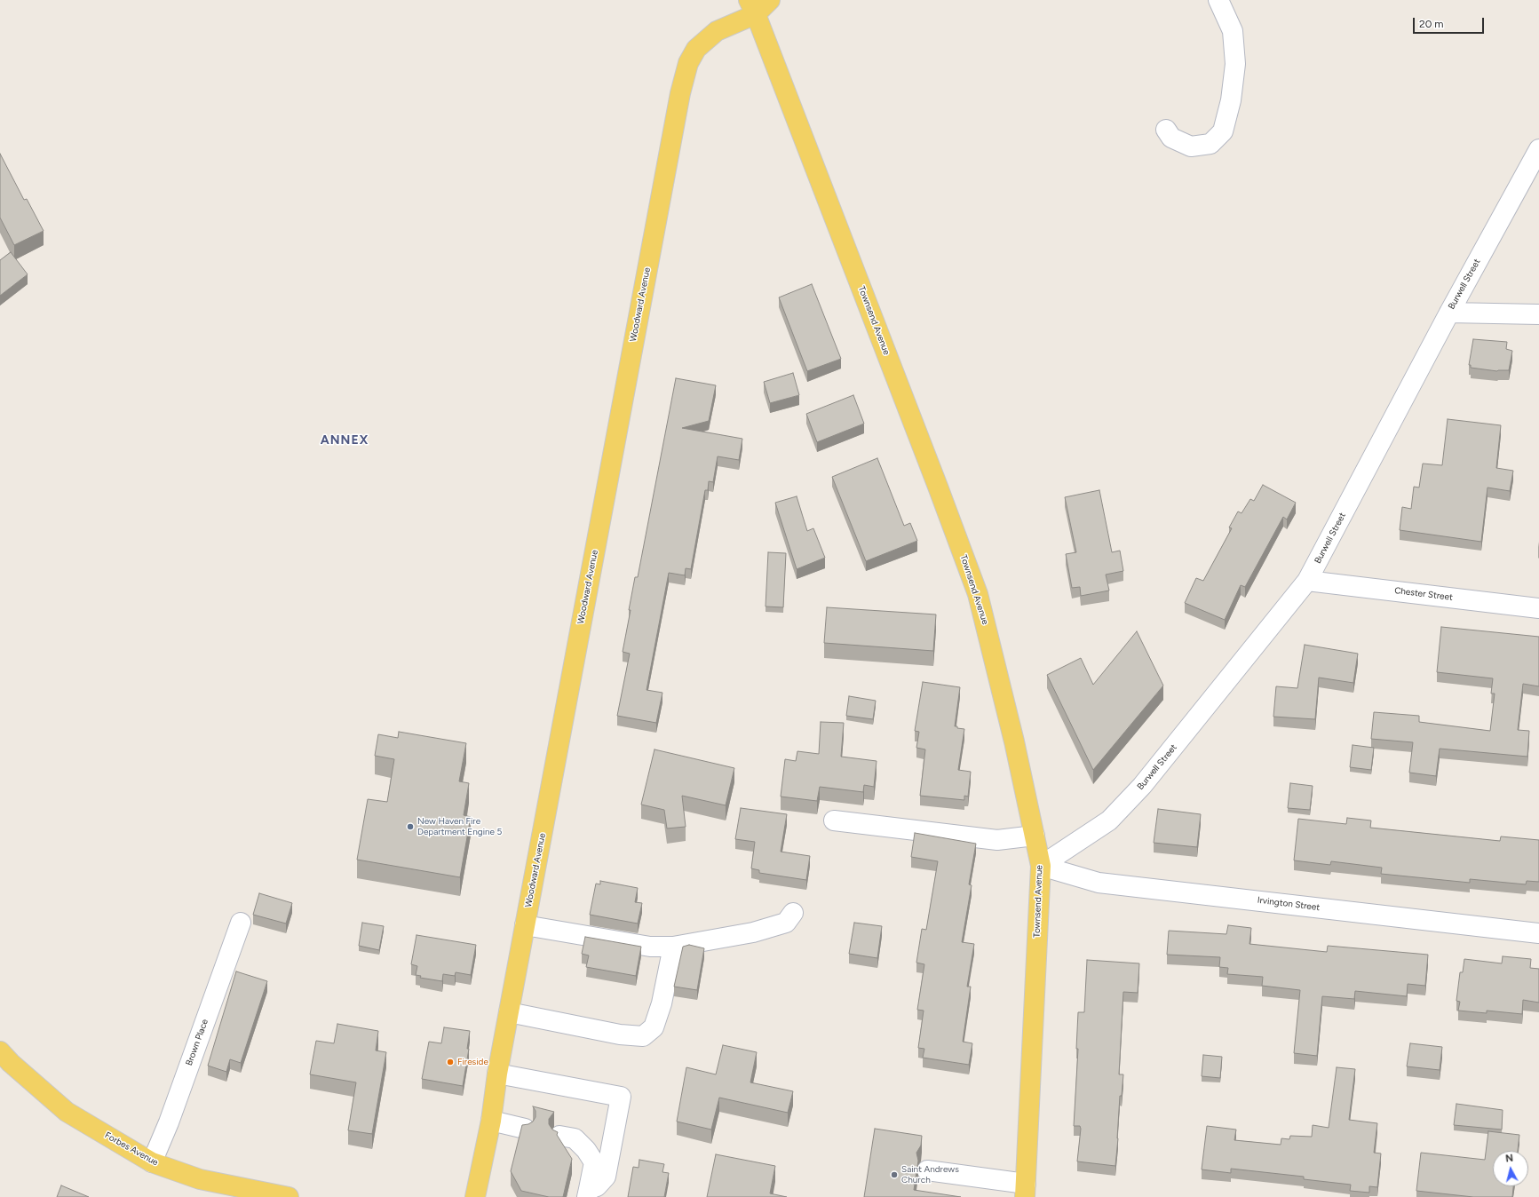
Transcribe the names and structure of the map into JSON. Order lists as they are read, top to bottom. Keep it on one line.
{"streets":{"main road":["Woodward Avenue","Townsend Avenue","Forbes Avenue"],"street":["Burwell Street","Chester Street","Irvington Street","Brown Place"]},"crossings":[["Burwell Street","Townsend Avenue"],["Burwell Street","Chester Street"],["Burwell Street","Irvington Street"],["Woodward Avenue","Townsend Avenue"],["Townsend Avenue","Irvington Street"],["Brown Place","Forbes Avenue"]],"districts":["ANNEX"],"places":["New Haven Fire Department Engine 5","Fireside","Saint Andrews Church"],"scale_bar":"20 m","north":"top"}
